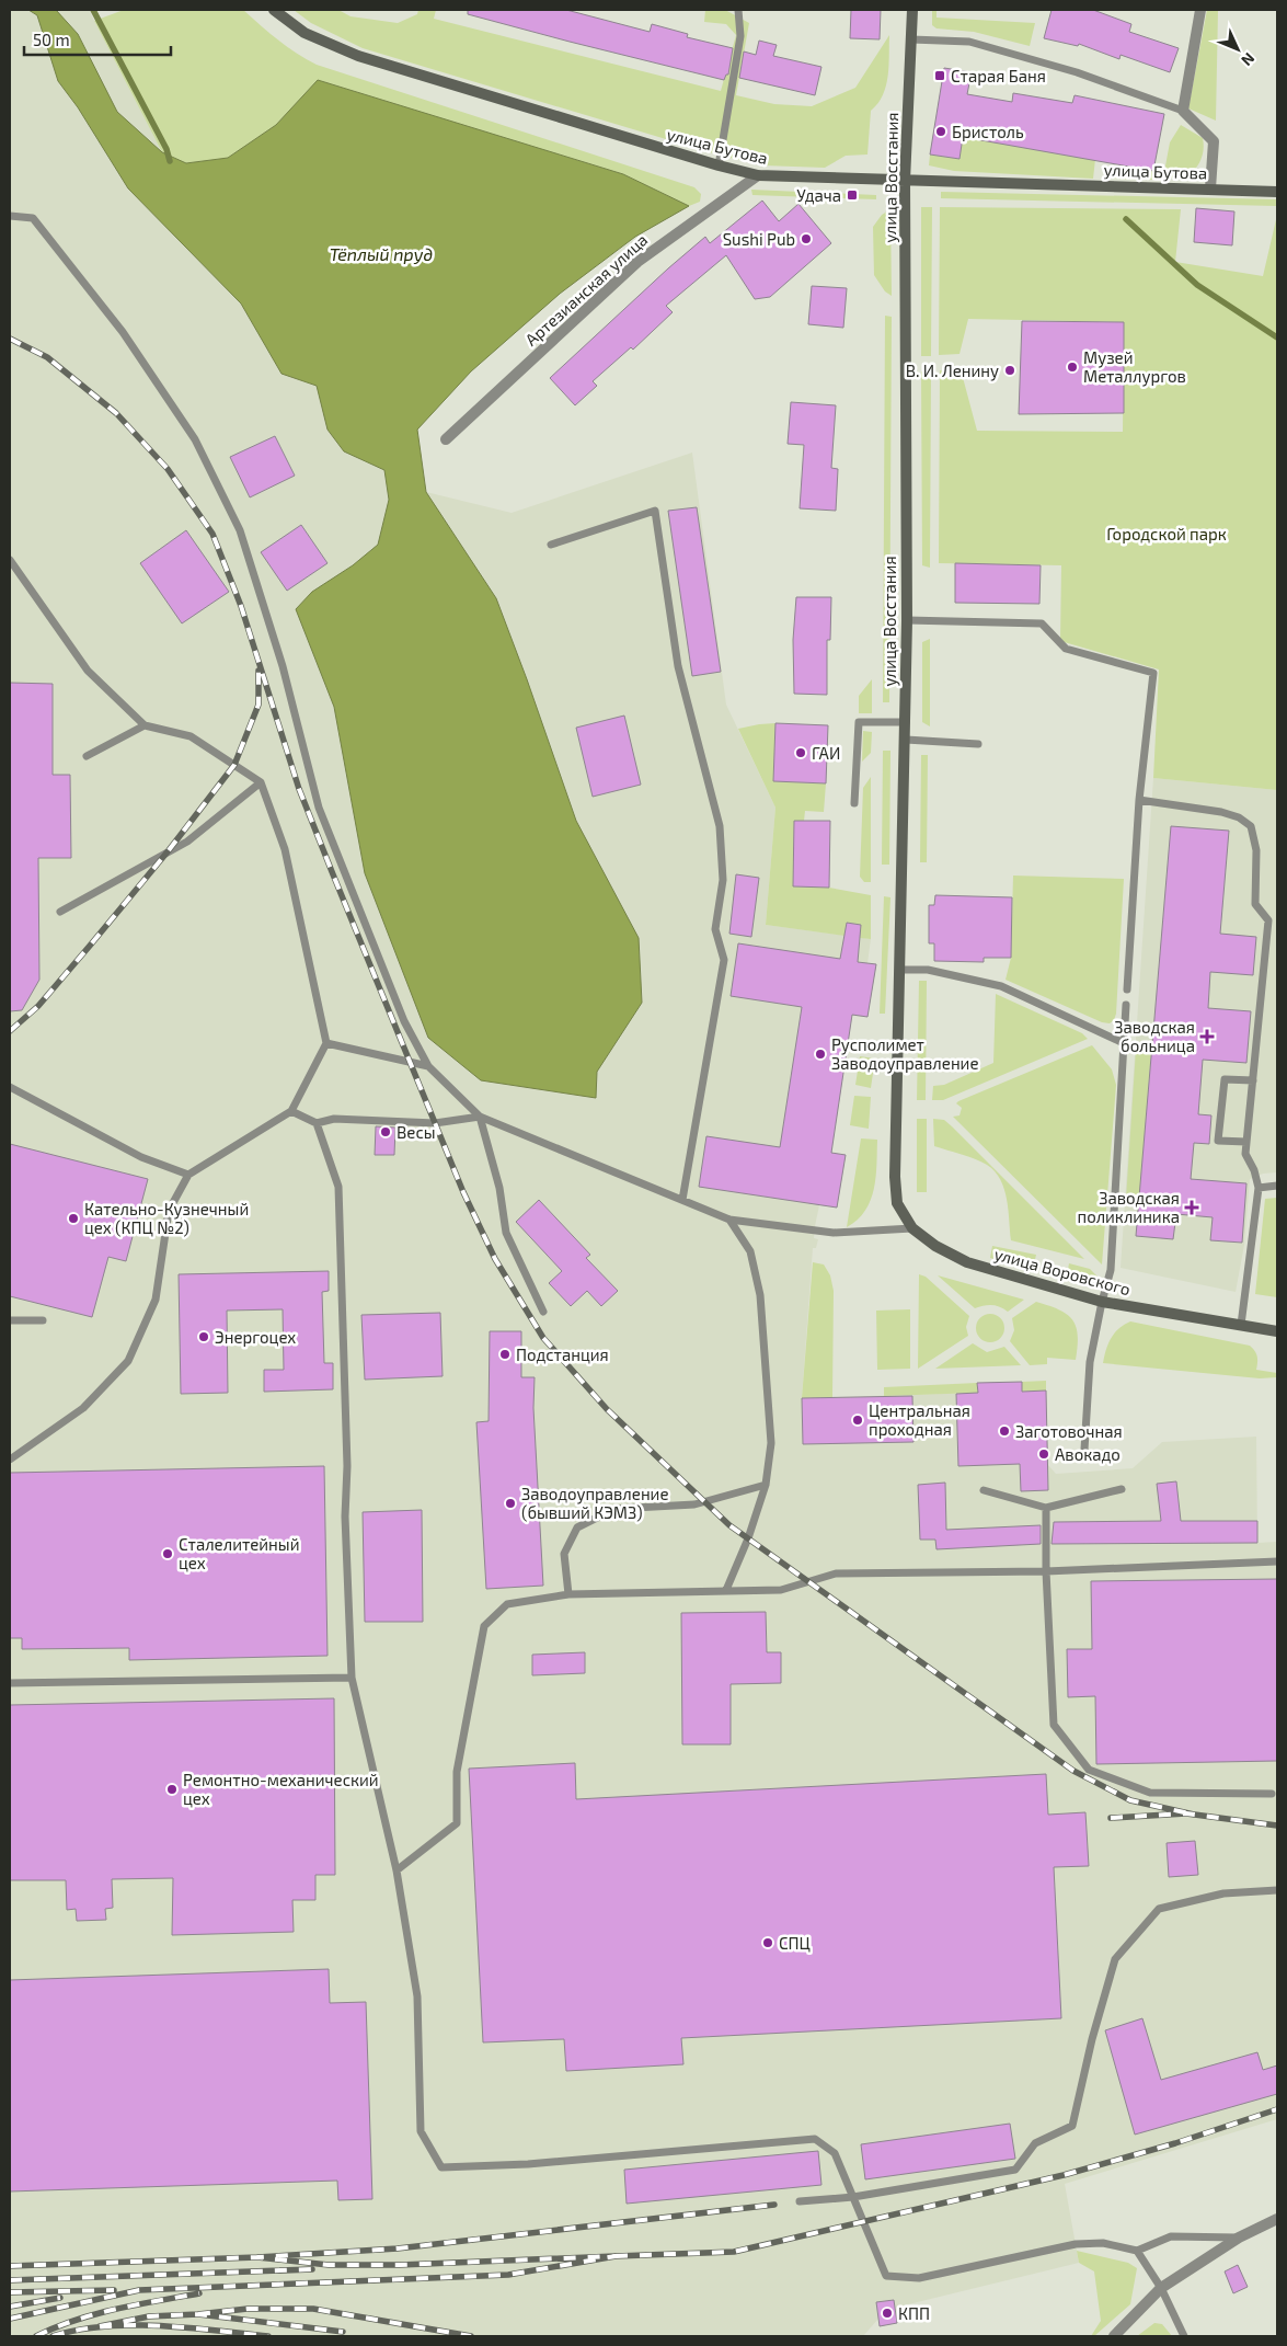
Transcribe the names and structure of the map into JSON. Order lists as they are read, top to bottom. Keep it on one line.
{"streets":{"street":["улица Бутова","улица Восстания","Артезианская улица","улица Воровского"]},"crossings":[["улица Бутова","улица Восстания"],["улица Бутова","Артезианская улица"],["улица Восстания","улица Воровского"]],"water":["Тёплый пруд"],"parks":["Городской парк"],"places":{"transit":["Старая Баня","Удача"],"other":["Бристоль","Sushi Pub","Музей Металлургов","В. И. Ленину","ГАИ","Русполимет Заводоуправление","Весы","Кательно-Кузнечный цех (КПЦ №2)","Энергоцех","Подстанция","Центральная проходная","Заготовочная","Авокадо","Заводоуправление (бывший КЭМЗ)","Сталелитейный цех","Ремонтно-механический цех","СПЦ","КПП"],"health":["Заводская больница","Заводская поликлиника"]},"scale_bar":"50 m","north":"bottom right"}
